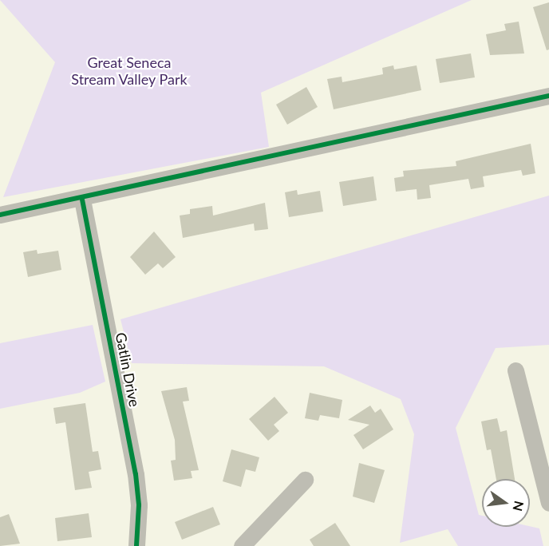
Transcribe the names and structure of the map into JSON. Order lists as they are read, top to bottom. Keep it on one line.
{"streets":{"street":["Gatlin Drive"]},"parks":["Great Seneca Stream Valley Park"],"north":"right"}
